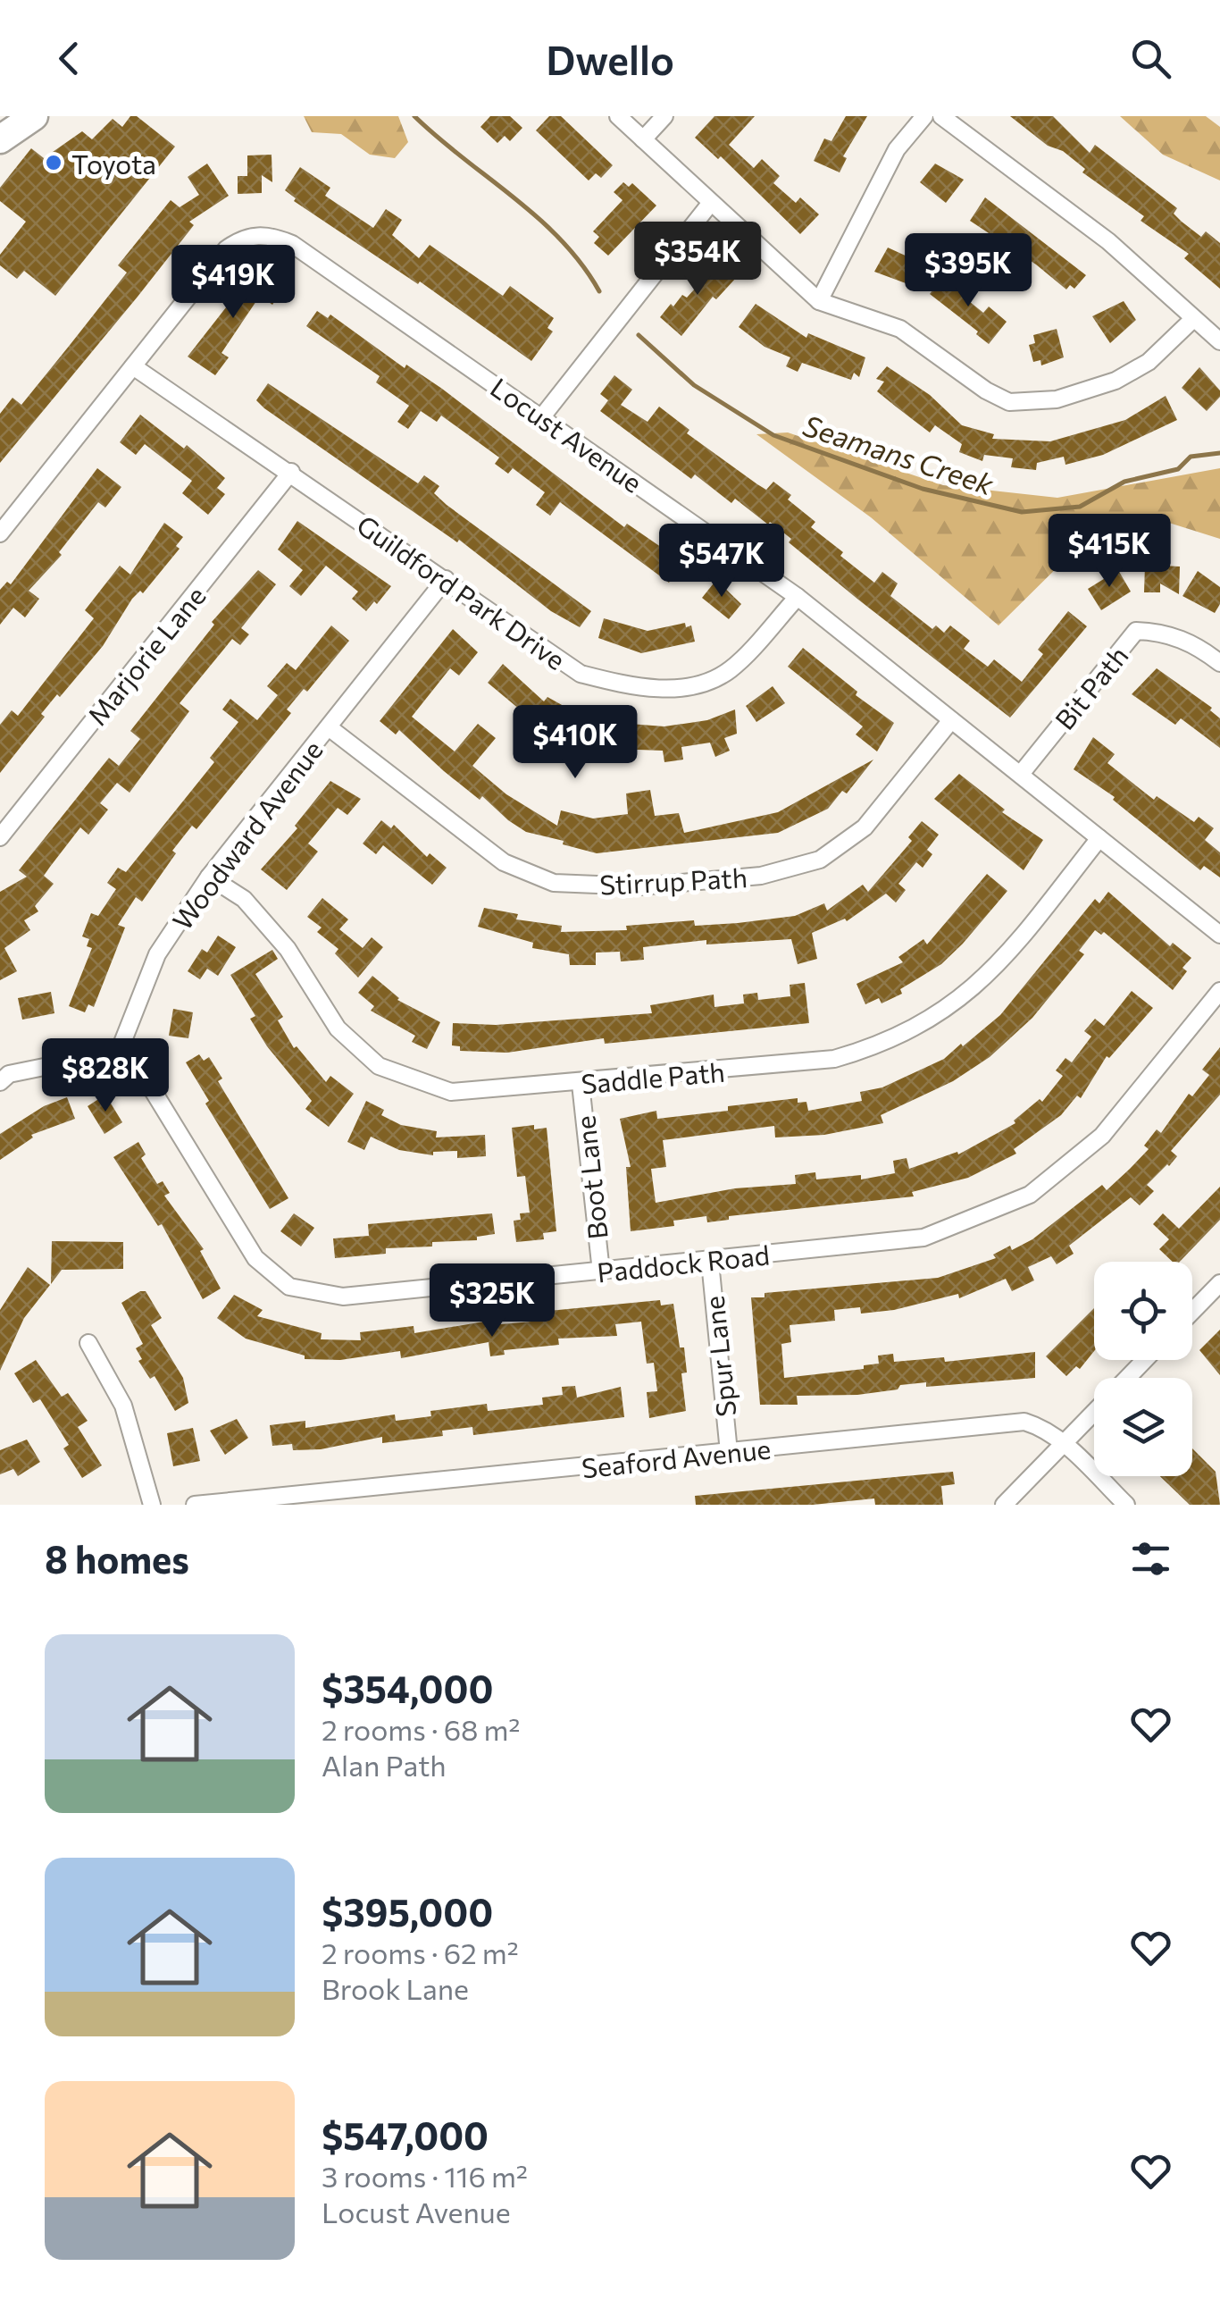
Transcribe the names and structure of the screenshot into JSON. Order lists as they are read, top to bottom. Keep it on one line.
{"streets":{"street":["Locust Avenue","Guildford Park Drive","Marjorie Lane","Bit Path","Woodward Avenue","Stirrup Path","Saddle Path","Boot Lane","Paddock Road","Spur Lane","Seaford Avenue"]},"crossings":[["Locust Avenue","Guildford Park Drive"],["Locust Avenue","Bit Path"],["Locust Avenue","Stirrup Path"],["Locust Avenue","Saddle Path"],["Guildford Park Drive","Marjorie Lane"],["Guildford Park Drive","Woodward Avenue"],["Woodward Avenue","Stirrup Path"],["Woodward Avenue","Saddle Path"],["Woodward Avenue","Paddock Road"],["Saddle Path","Boot Lane"],["Boot Lane","Paddock Road"],["Paddock Road","Spur Lane"],["Spur Lane","Seaford Avenue"]],"water":["Seamans Creek"],"places":["Toyota"],"page":{"header":"Dwello","price":["$354K","$395K","$419K","$415K","$547K","$410K","$828K","$325K"],"heading":"8 homes","list":[{"name":"$354,000","note":"2 rooms · 68 m² · Alan Path"},{"name":"$395,000","note":"2 rooms · 62 m² · Brook Lane"},{"name":"$547,000","note":"3 rooms · 116 m² · Locust Avenue"}]}}
